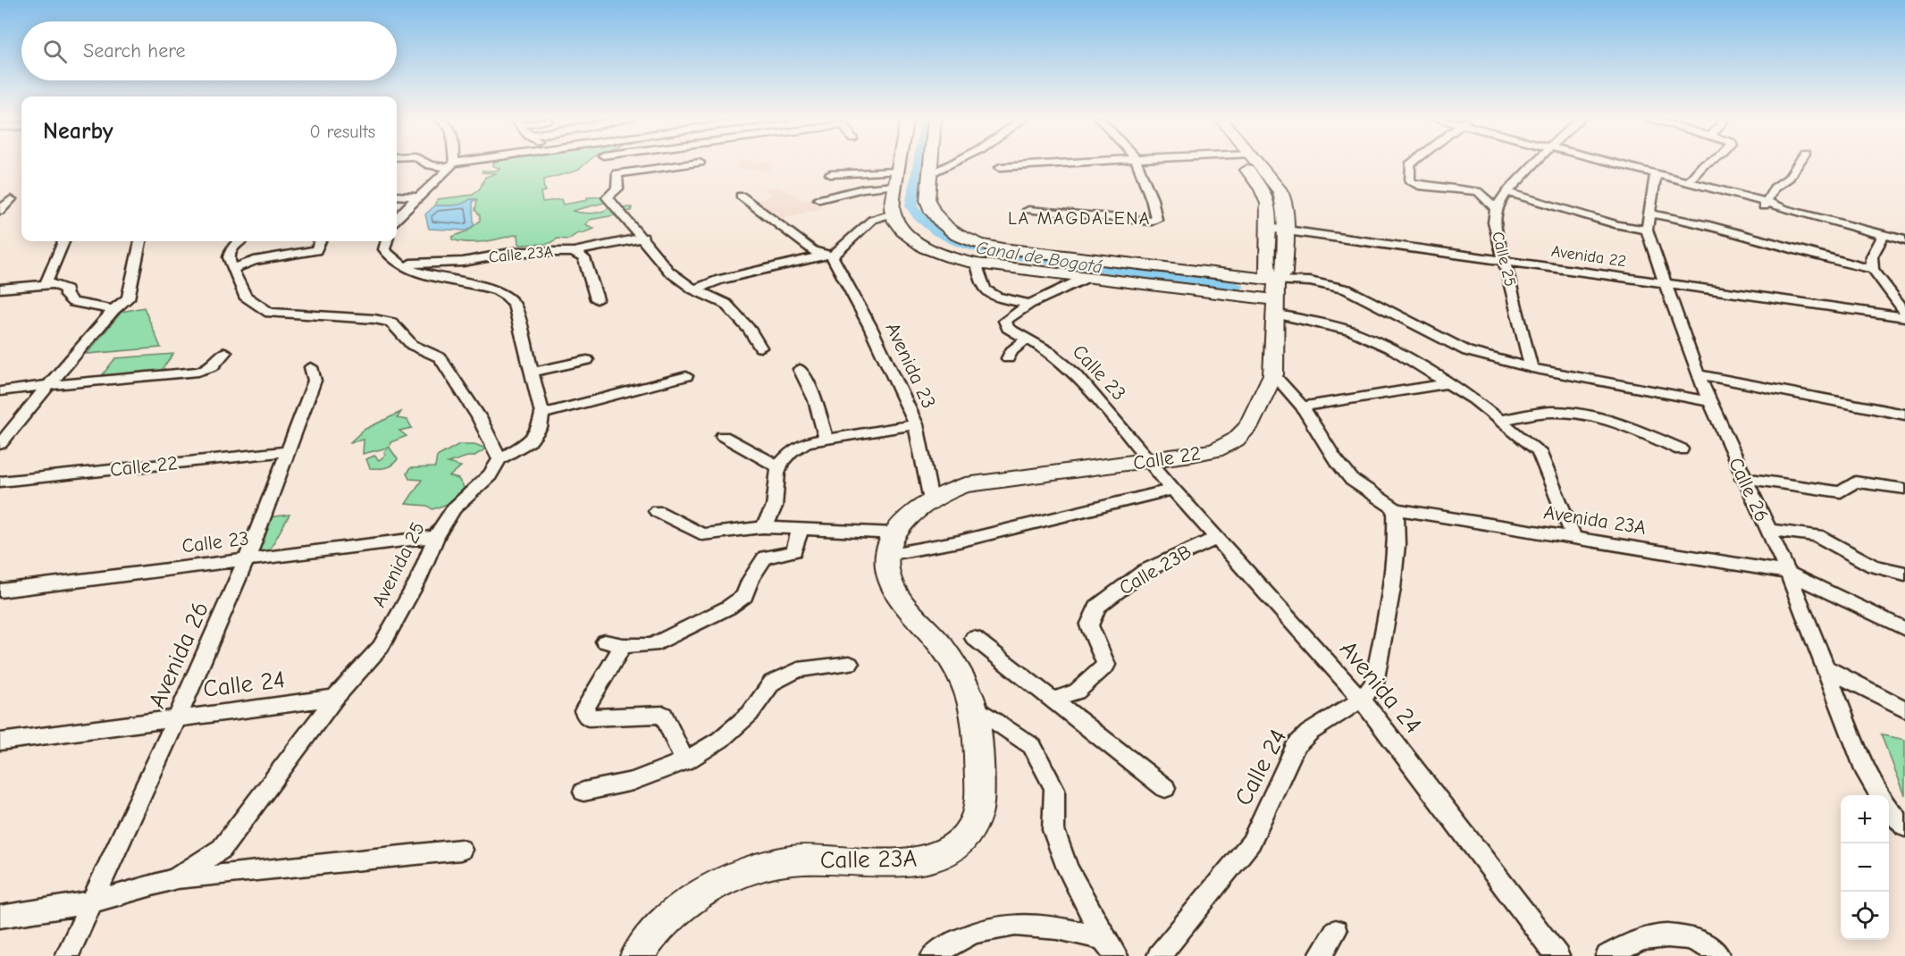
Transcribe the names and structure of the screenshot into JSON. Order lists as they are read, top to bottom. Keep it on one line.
{"streets":{"main road":["Calle 23A","Calle 22"],"street":["Avenida 22","Calle 25","Avenida 23","Calle 23","Calle 26","Avenida 23A","Avenida 25","Calle 23B","Avenida 26","Calle 24","Avenida 24"]},"crossings":[["Avenida 22","Calle 25"],["Avenida 22","Calle 26"],["Avenida 23","Calle 22"],["Calle 23","Calle 22"],["Calle 23","Avenida 25"],["Calle 23","Avenida 26"],["Calle 23","Avenida 24"],["Calle 22","Avenida 26"],["Calle 22","Avenida 24"],["Calle 26","Avenida 23A"],["Avenida 23A","Calle 24"],["Avenida 25","Avenida 26"],["Avenida 25","Calle 24"],["Calle 23B","Avenida 24"],["Avenida 26","Calle 24"],["Calle 24","Avenida 24"]],"districts":["LA MAGDALENA"],"water":["Canal de Bogotá"],"page":{"search":"Search here","heading":["Nearby","0 results"],"map_buttons":["+","−"]}}
